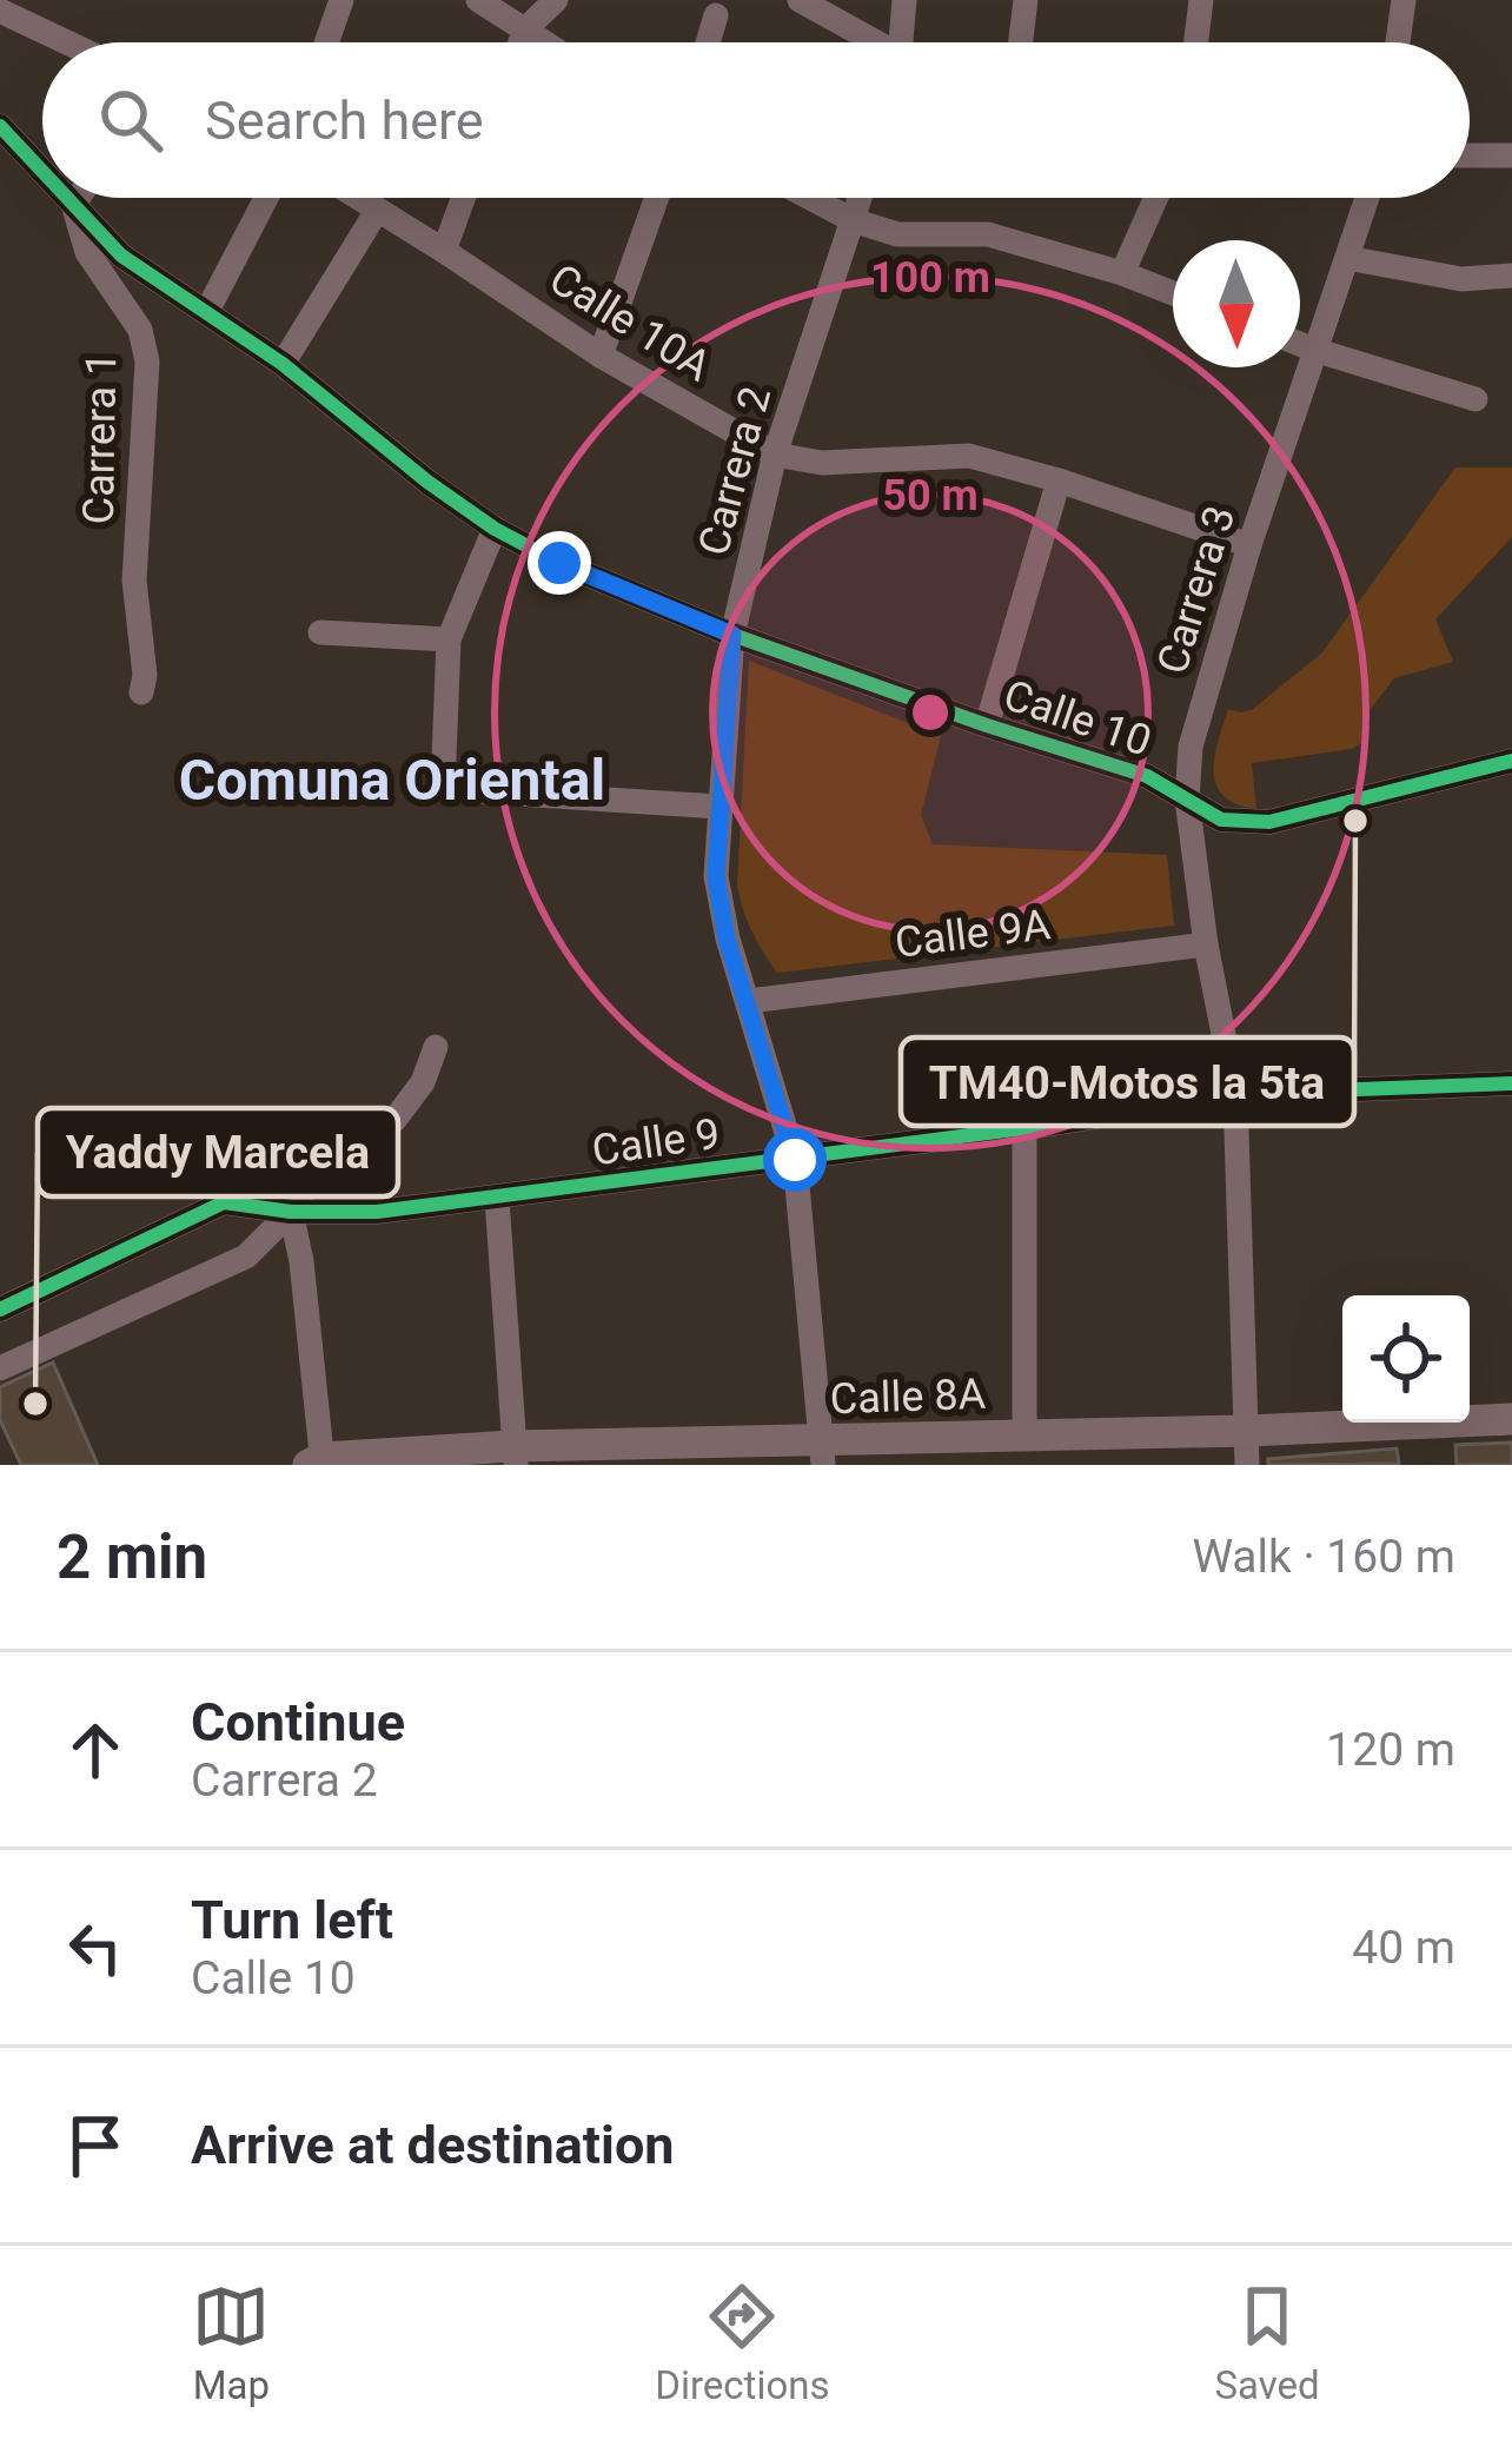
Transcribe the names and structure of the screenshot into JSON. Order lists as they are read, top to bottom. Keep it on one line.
{"streets":{"main road":["Calle 8A"],"street":["Calle 10A","Carrera 1","Carrera 2","Carrera 3","Calle 10","Calle 9A","Calle 9"]},"crossings":[["Calle 10A","Carrera 2"],["Calle 10A","Carrera 3"],["Carrera 1","Calle 10"],["Carrera 2","Calle 10"],["Carrera 2","Calle 9A"],["Carrera 2","Calle 9"],["Carrera 2","Calle 8A"],["Carrera 3","Calle 10"],["Carrera 3","Calle 9A"],["Carrera 3","Calle 9"],["Carrera 3","Calle 8A"]],"districts":["Comuna Oriental"],"places":["TM40-Motos la 5ta","Yaddy Marcela"],"north":"bottom","page":{"search":"Search here","heading":["2 min","Walk · 160 m"],"list":[["Continue","Carrera 2","120 m"],["Turn left","Calle 10","40 m"],"Arrive at destination"],"nav":["Map","Directions","Saved"]},"rings":["100 m","50 m"]}
